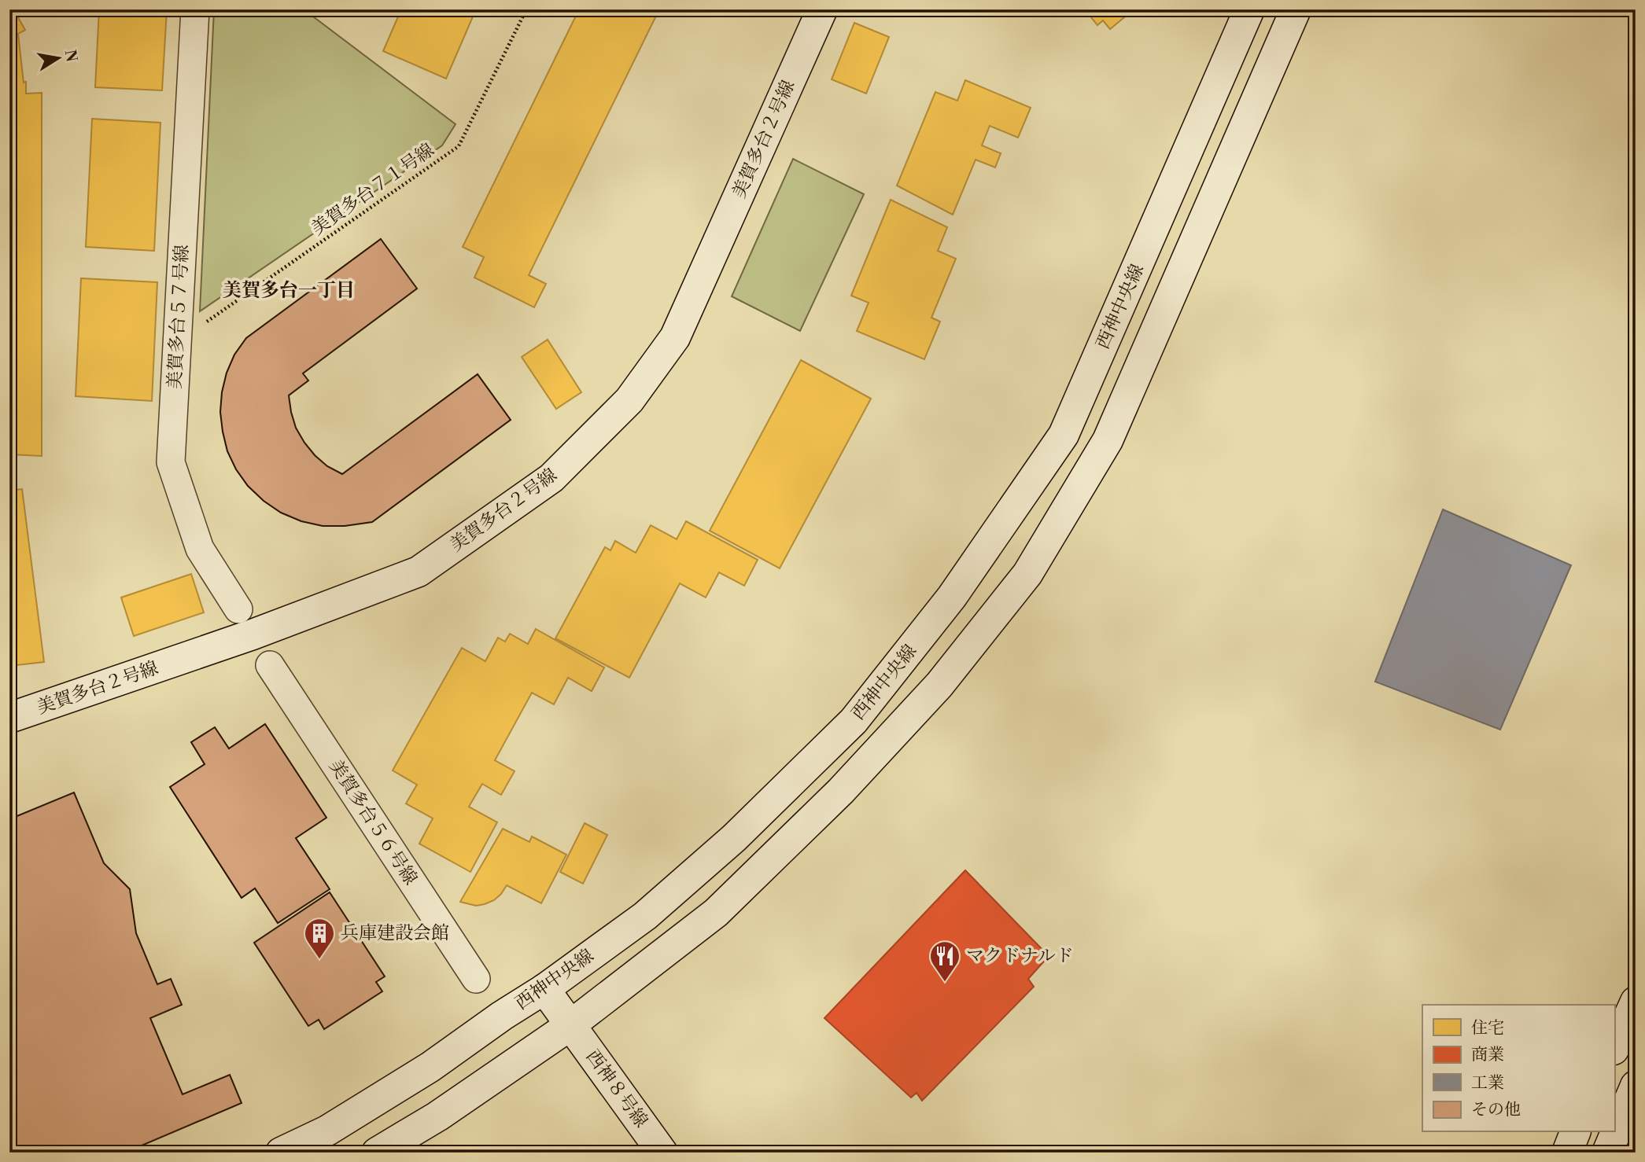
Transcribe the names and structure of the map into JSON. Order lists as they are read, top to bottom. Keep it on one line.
{"streets":{"street":["美賀多台２号線","西神中央線","美賀多台５７号線","美賀多台５６号線","西神８号線"],"path":["美賀多台７１号線"]},"crossings":[["美賀多台７１号線","美賀多台５７号線"],["西神中央線","西神８号線"]],"districts":["美賀多台一丁目"],"places":{"building":["兵庫建設会館"],"restaurant":["マクドナルド"]},"legend":["住宅","商業","工業","その他"],"north":"right"}
